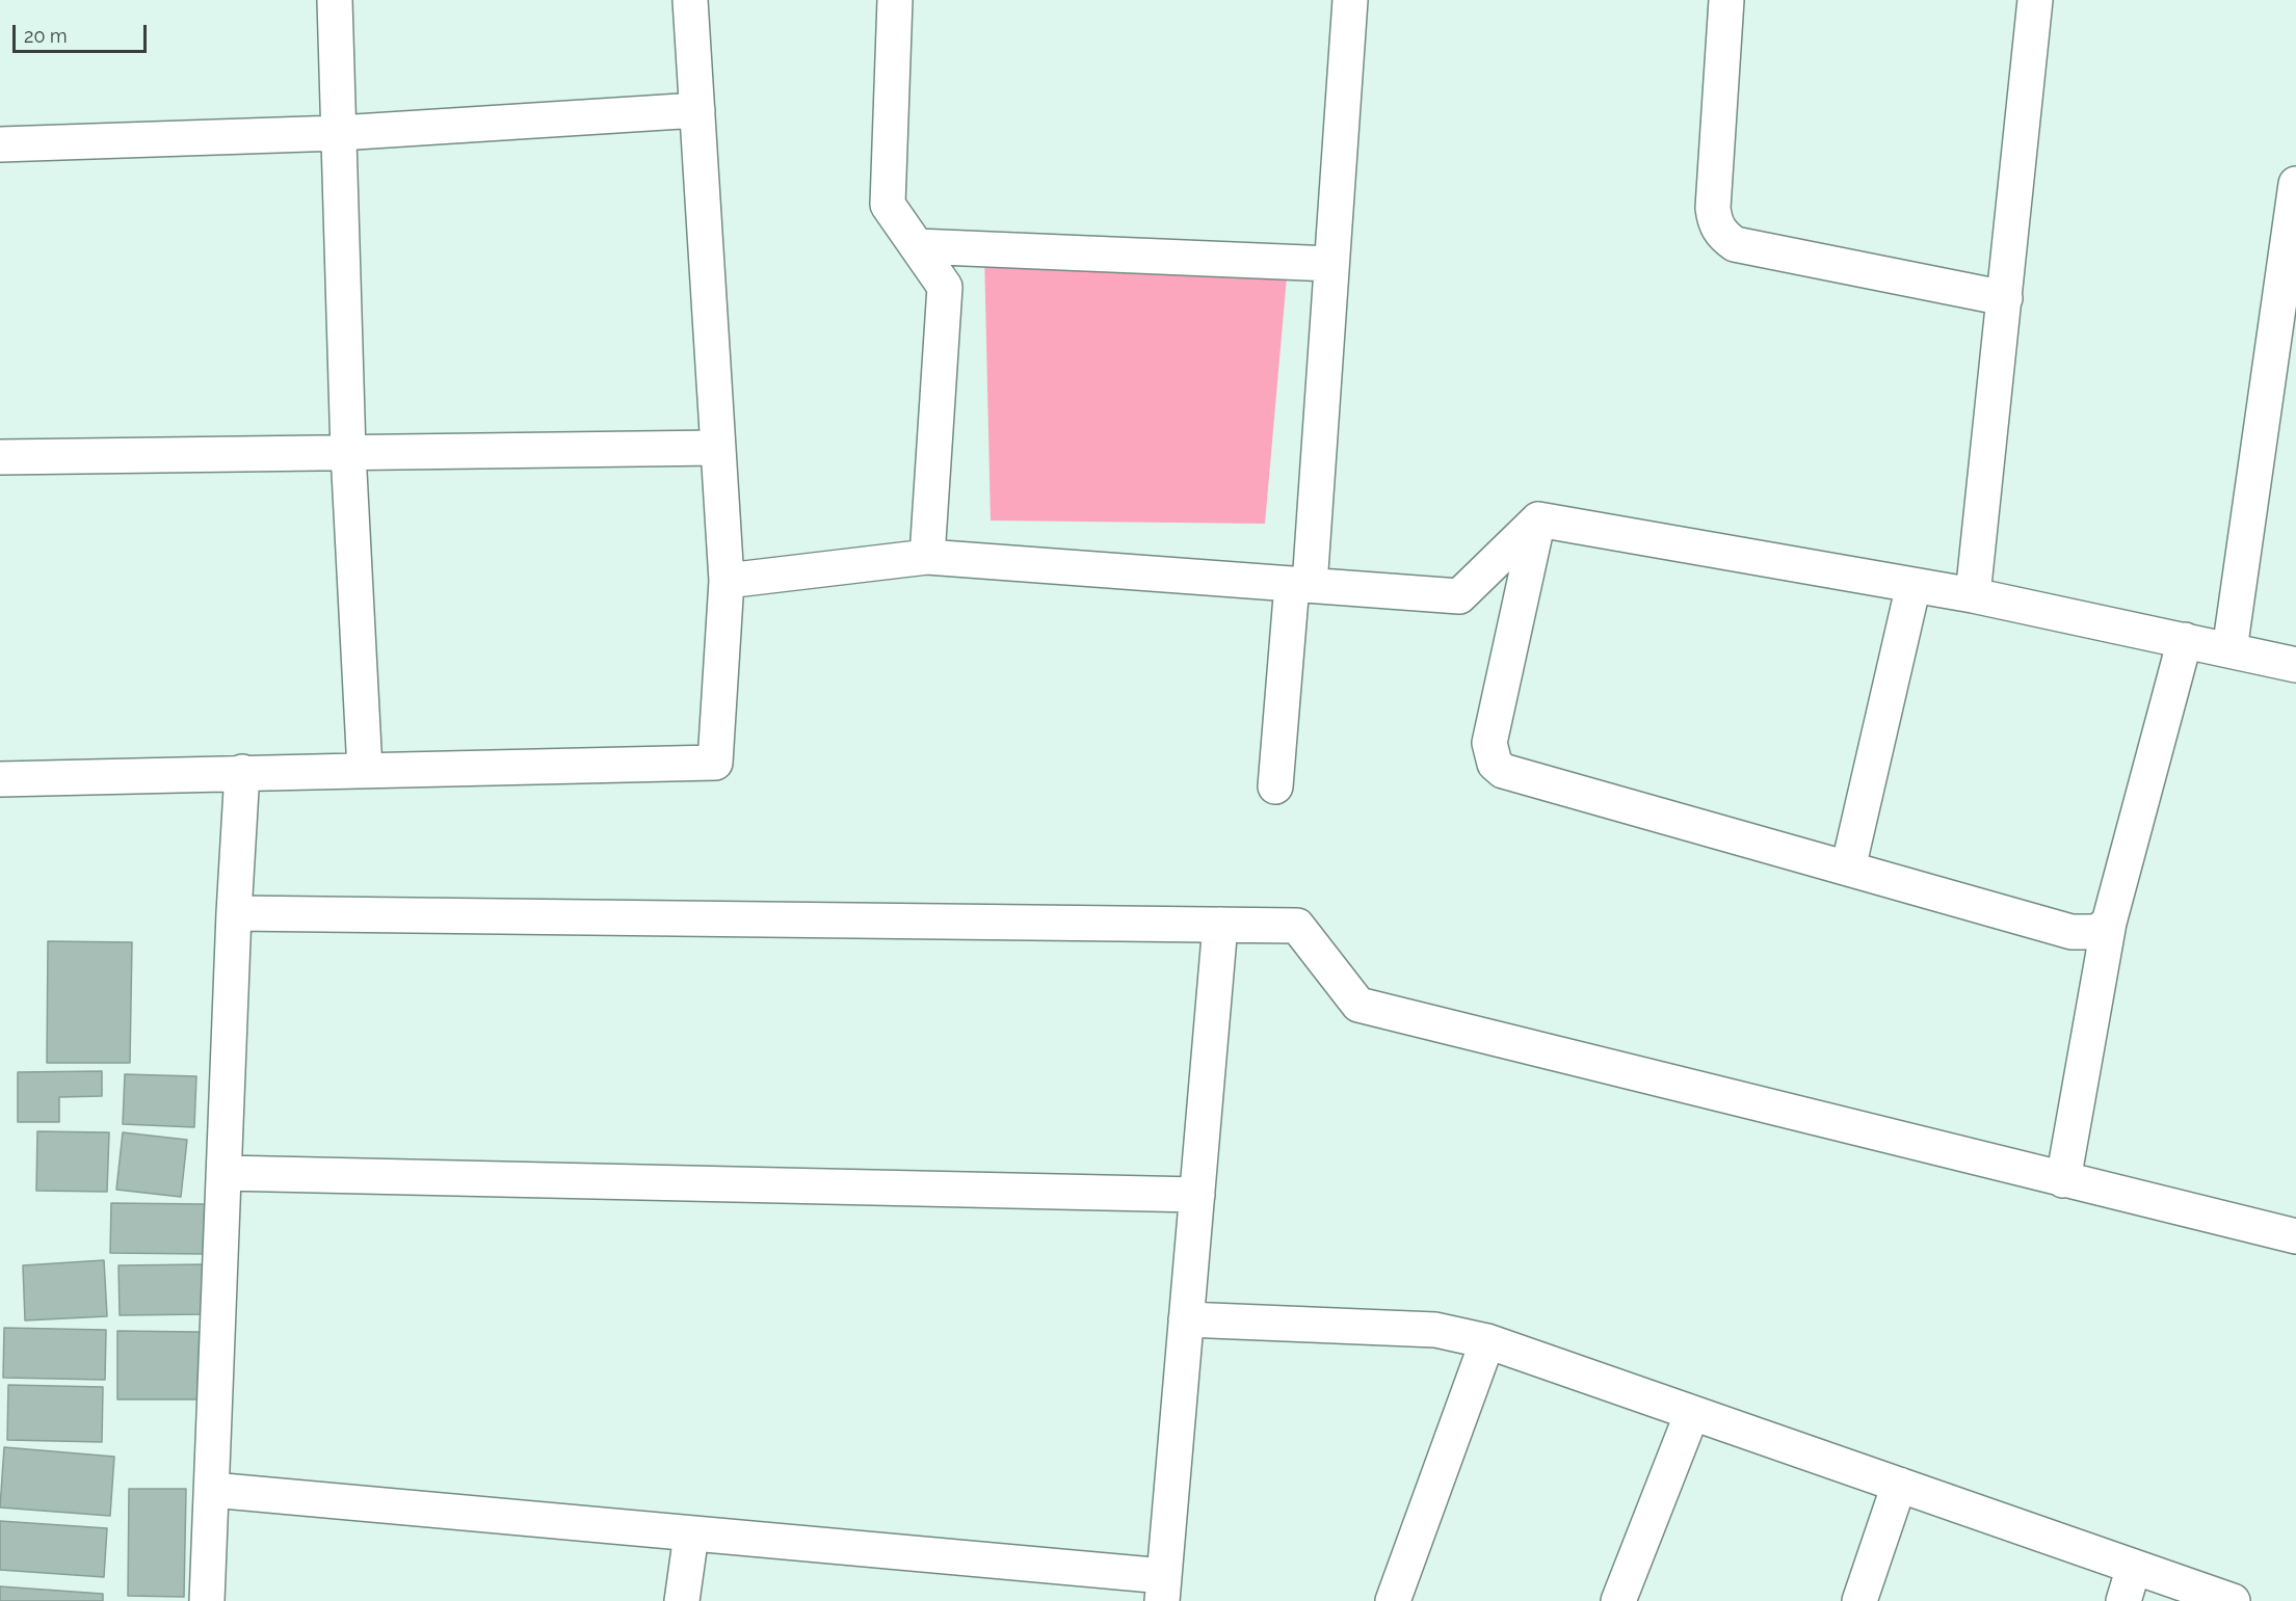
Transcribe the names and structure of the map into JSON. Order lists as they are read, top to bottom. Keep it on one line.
{"scale_bar":"20 m"}
